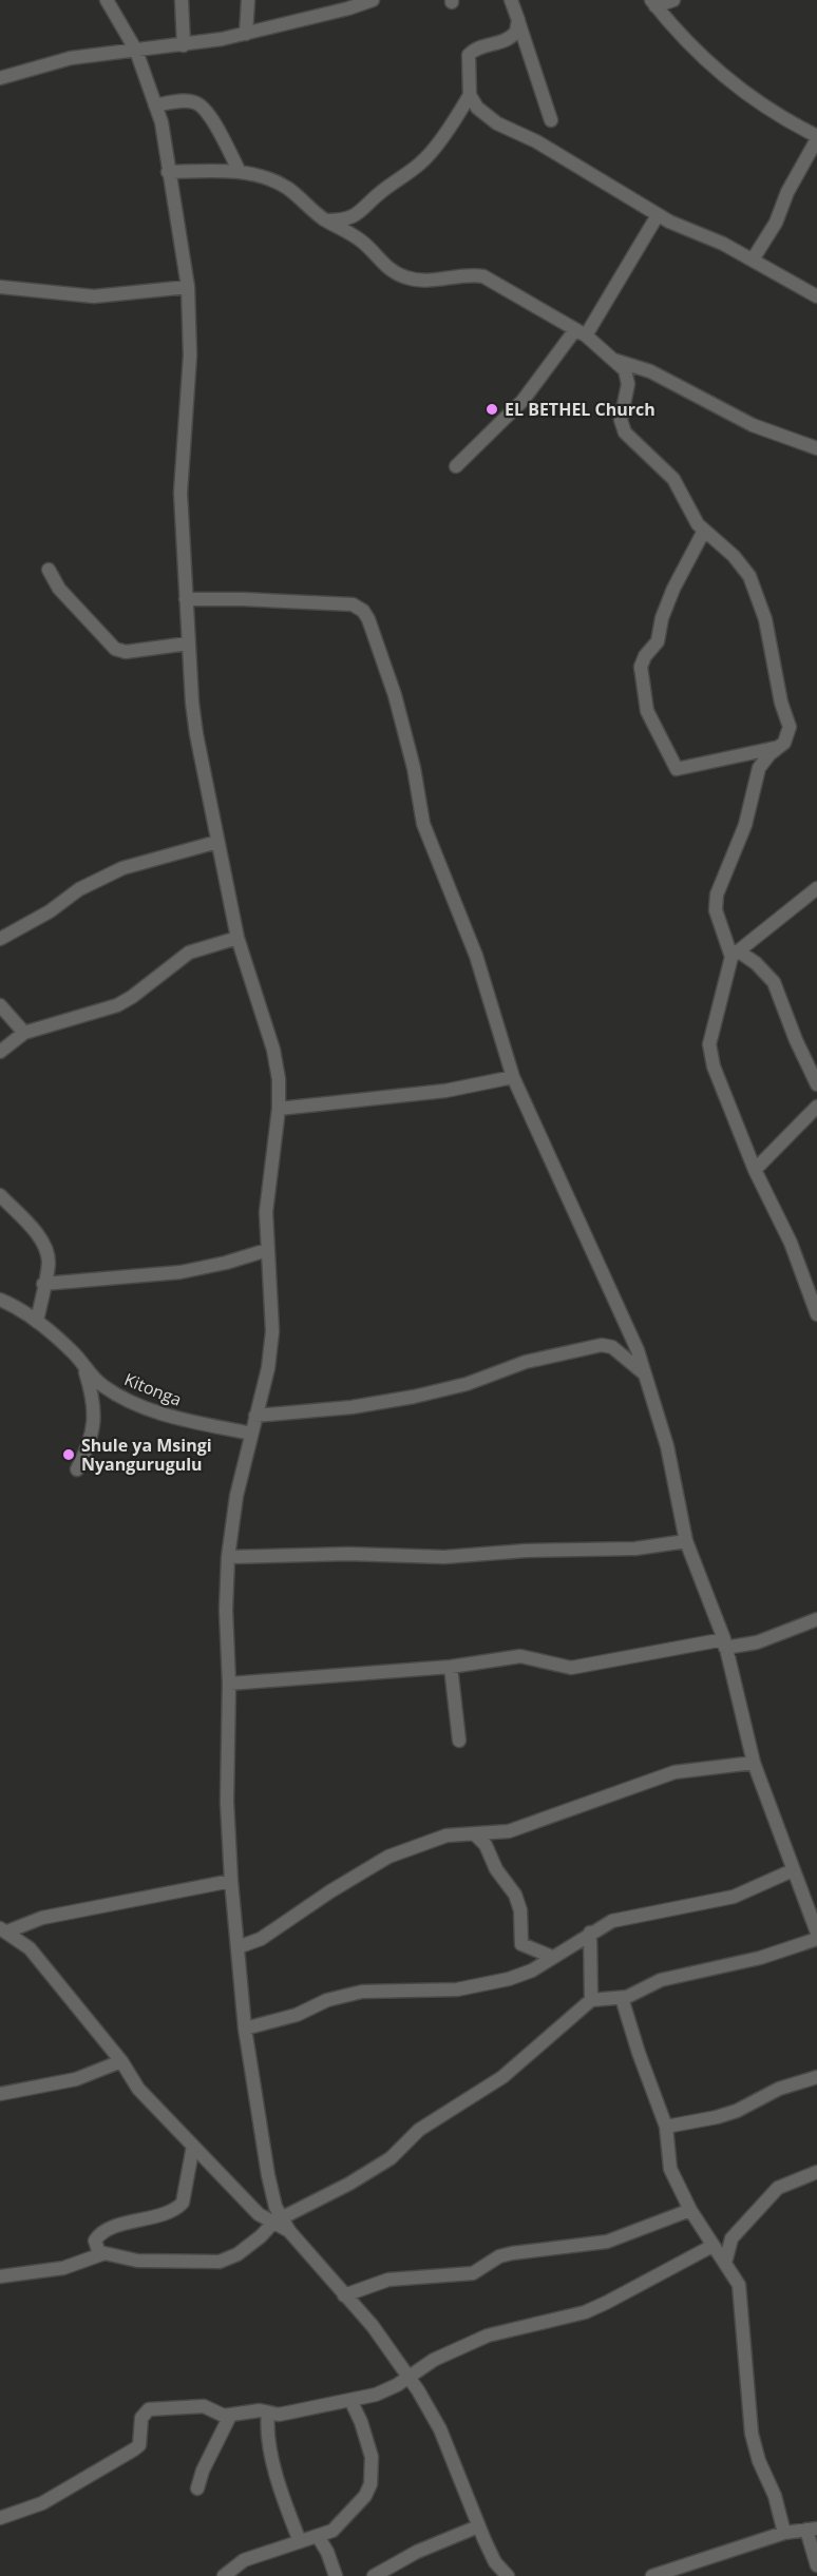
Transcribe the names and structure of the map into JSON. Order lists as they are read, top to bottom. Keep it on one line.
{"streets":{"street":["Kitonga"]},"places":["EL BETHEL Church","Shule ya Msingi Nyangurugulu"]}
